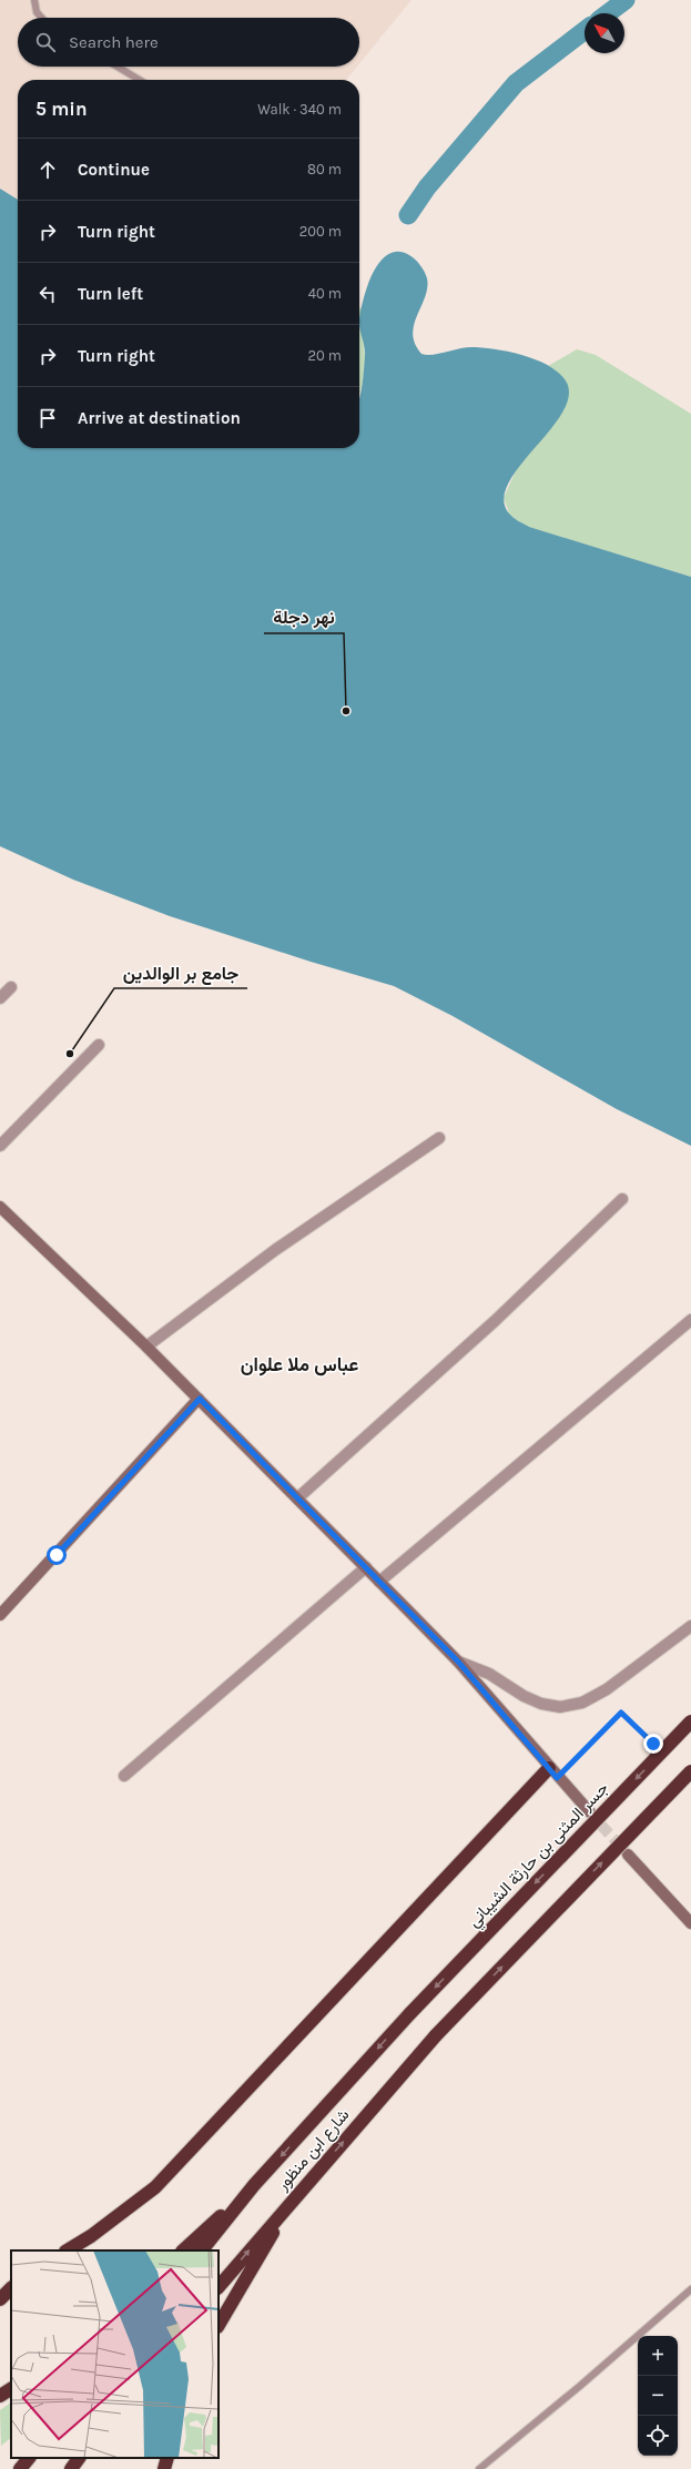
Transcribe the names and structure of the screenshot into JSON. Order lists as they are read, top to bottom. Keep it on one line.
{"streets":{"highway":["جسر المثنى بن حارثة الشيباني","شارع ابن منظور"]},"crossings":[["جسر المثنى بن حارثة الشيباني","شارع ابن منظور"]],"districts":["عباس ملا علوان"],"places":["نهر دجلة","جامع بر الوالدين"],"north":"top left","page":{"search":"Search here","heading":["5 min","Walk · 340 m"],"list":[["Continue","80 m"],["Turn right","200 m"],["Turn left","40 m"],["Turn right","20 m"],"Arrive at destination"],"map_buttons":["+","−"]}}
